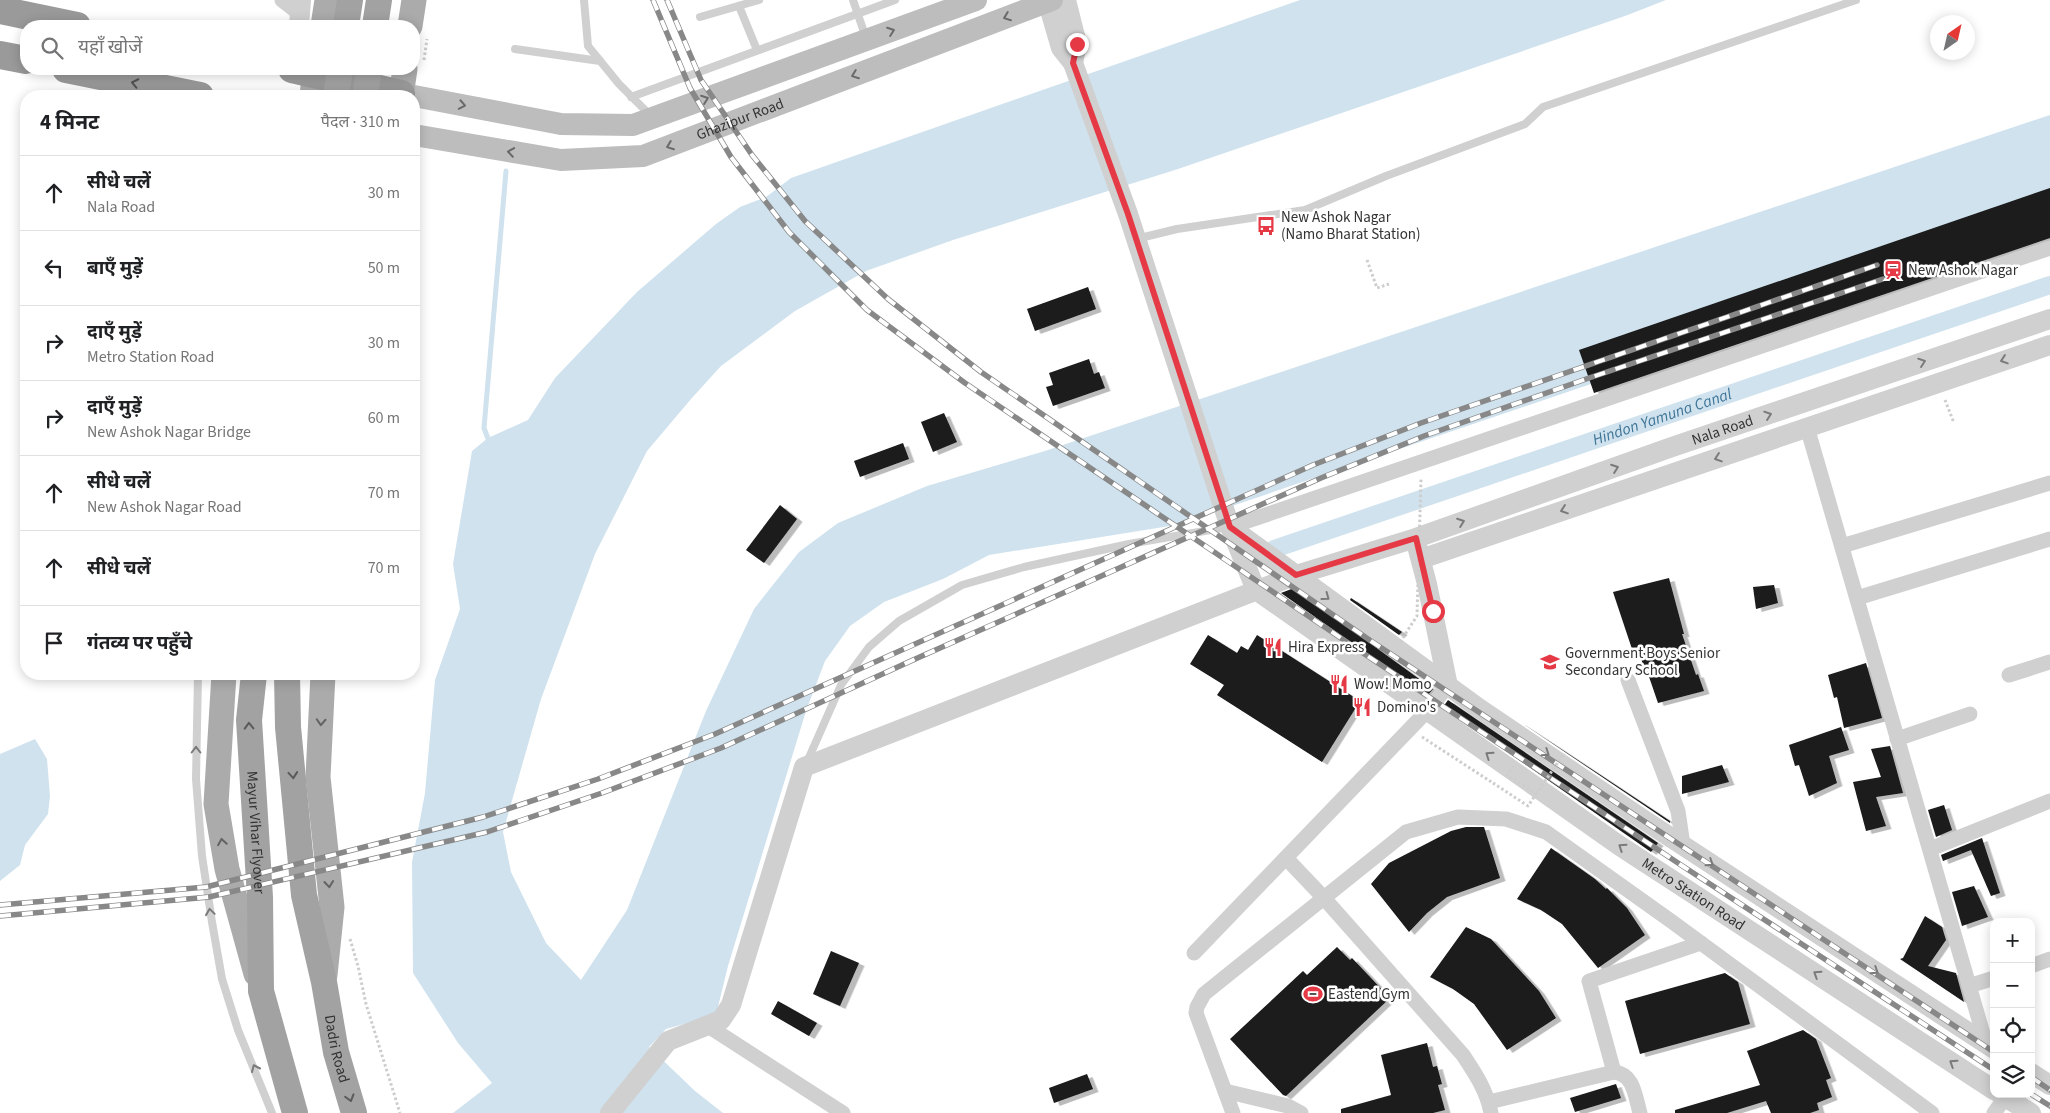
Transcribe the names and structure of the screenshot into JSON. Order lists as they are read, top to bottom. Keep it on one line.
{"streets":{"highway":["Mayur Vihar Flyover","Dadri Road"],"main road":["Ghazipur Road"],"street":["Nala Road","Metro Station Road"]},"crossings":[["Nala Road","Metro Station Road"]],"water":["Hindon Yamuna Canal"],"places":{"bus stop":["New Ashok Nagar (Namo Bharat Station)"],"station":["New Ashok Nagar"],"restaurant":["Hira Express","Wow! Momo","Domino's"],"school or university":["Government Boys Senior Secondary School"],"sports":["Eastend Gym"]},"north":"top right","page":{"search":"यहाँ खोजें","heading":["4 मिनट","पैदल · 310 m"],"list":[["सीधे चलें","Nala Road","30 m"],["बाएँ मुड़ें","50 m"],["दाएँ मुड़ें","Metro Station Road","30 m"],["दाएँ मुड़ें","New Ashok Nagar Bridge","60 m"],["सीधे चलें","New Ashok Nagar Road","70 m"],["सीधे चलें","70 m"],"गंतव्य पर पहुँचे"],"map_buttons":["+","−"]}}
